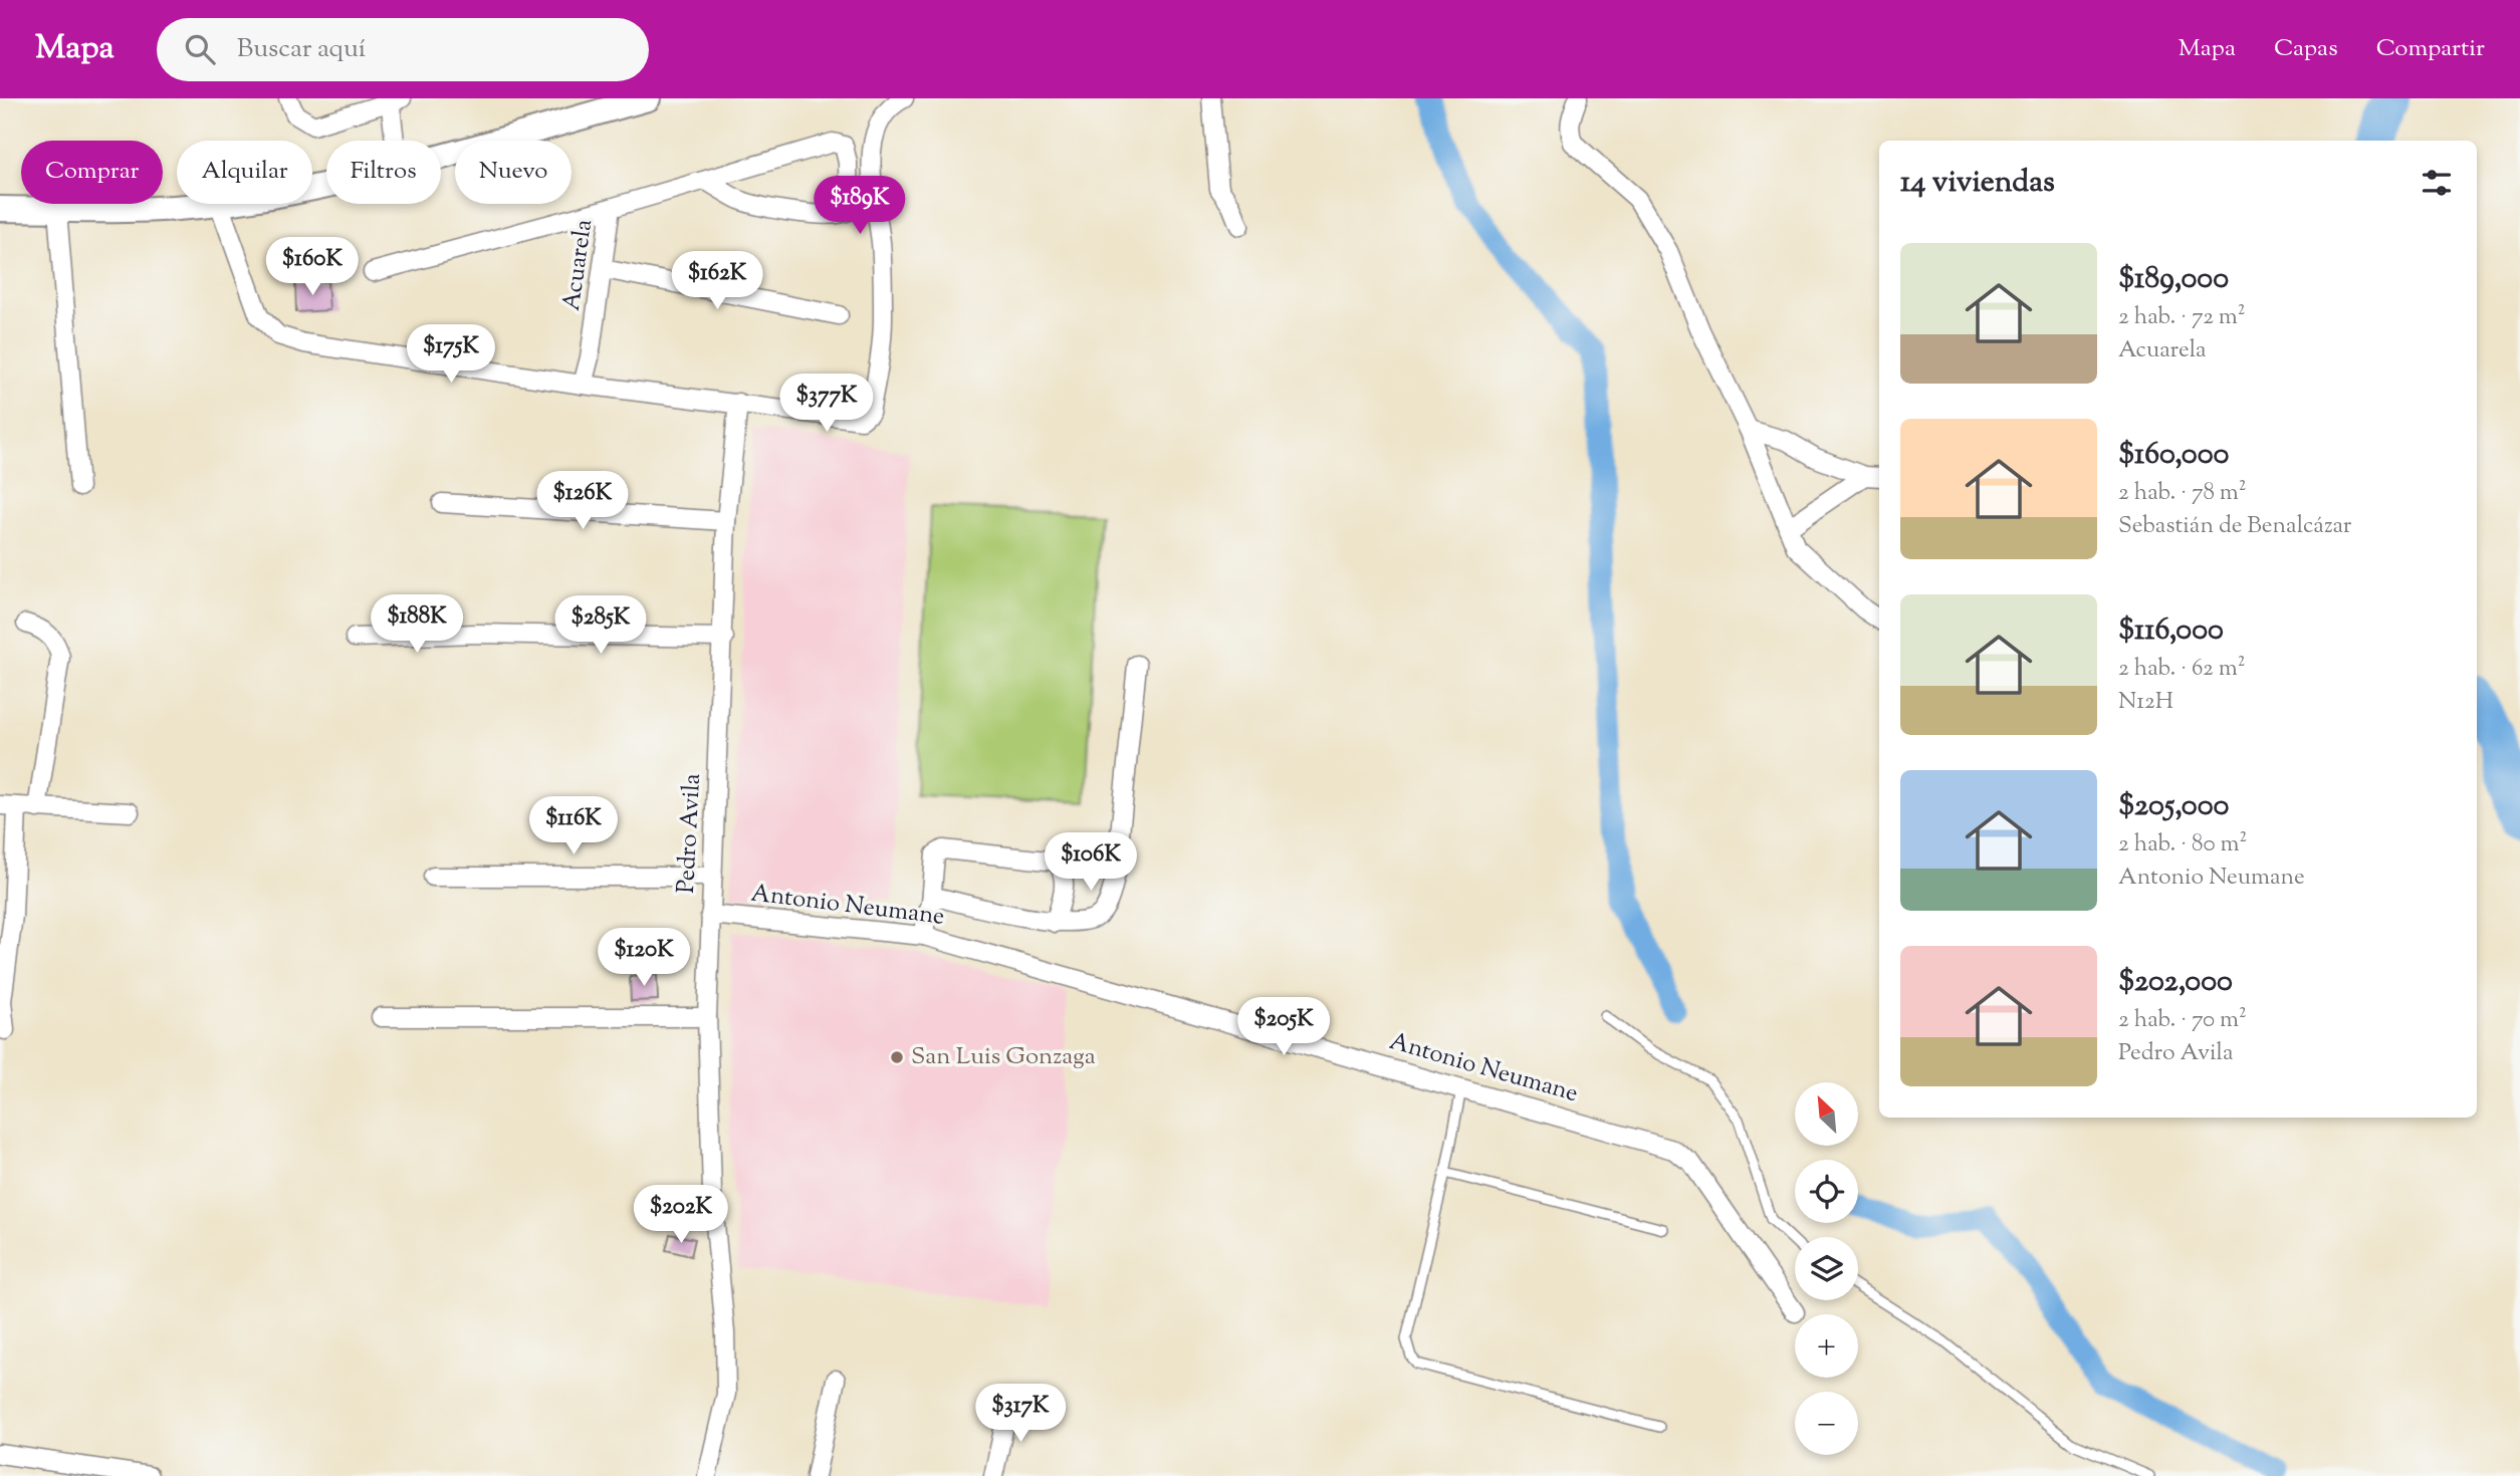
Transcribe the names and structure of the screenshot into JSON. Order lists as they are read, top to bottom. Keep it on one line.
{"streets":{"street":["Acuarela","Pedro Avila","Antonio Neumane"]},"crossings":[["Pedro Avila","Antonio Neumane"]],"places":["San Luis Gonzaga"],"north":"top left","page":{"header":"Mapa","search":"Buscar aquí","nav":["Mapa","Capas","Compartir"],"chip":["Comprar","Alquilar","Filtros","Nuevo"],"heading":"14 viviendas","price":["$189K","$160K","$162K","$175K","$377K","$126K","$188K","$285K","$116K","$106K","$120K","$205K","$202K","$317K"],"list":[{"name":"$189,000","note":"2 hab. · 72 m² · Acuarela"},{"name":"$160,000","note":"2 hab. · 78 m² · Sebastián de Benalcázar"},{"name":"$116,000","note":"2 hab. · 62 m² · N12H"},{"name":"$205,000","note":"2 hab. · 80 m² · Antonio Neumane"},{"name":"$202,000","note":"2 hab. · 70 m² · Pedro Avila"}],"map_buttons":["+","−"]}}
